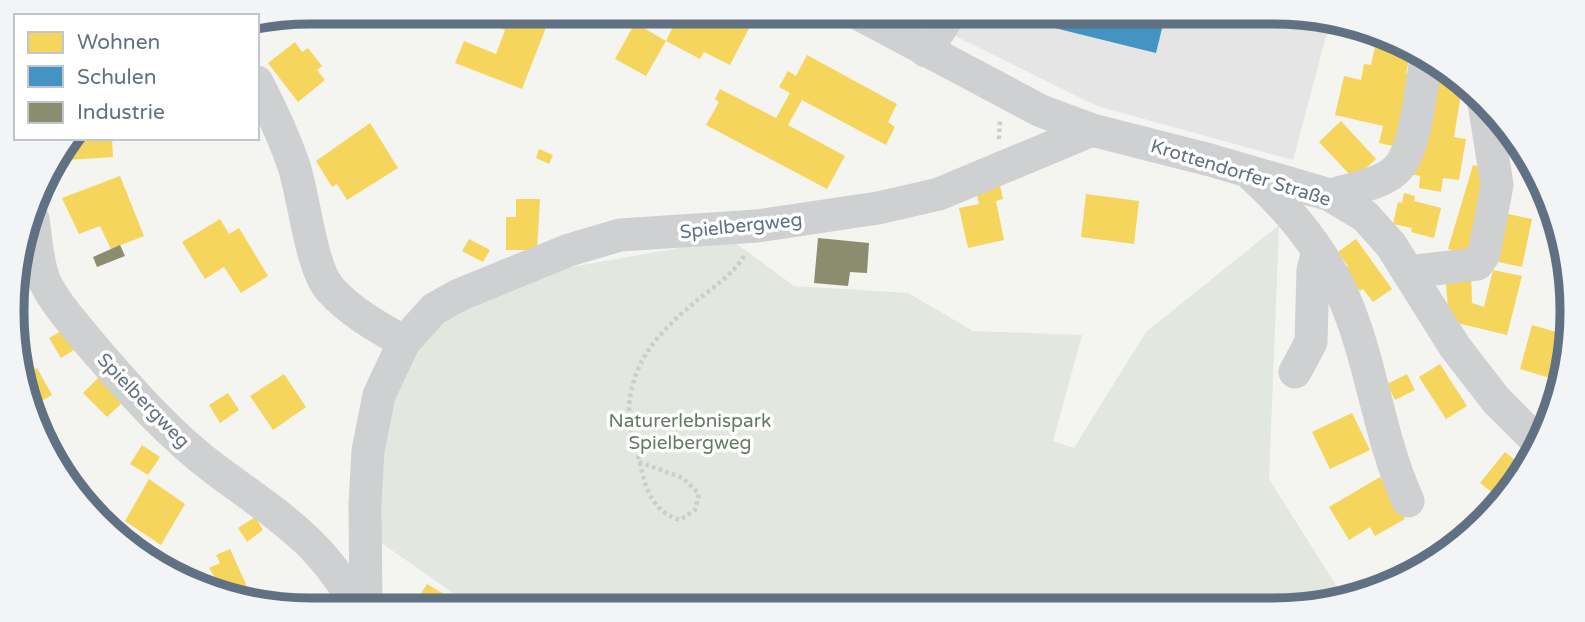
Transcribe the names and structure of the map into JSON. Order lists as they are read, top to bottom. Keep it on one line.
{"streets":{"street":["Krottendorfer Straße","Spielbergweg"]},"crossings":[["Krottendorfer Straße","Spielbergweg"]],"parks":["Naturerlebnispark Spielbergweg"],"legend":["Wohnen","Schulen","Industrie"]}
